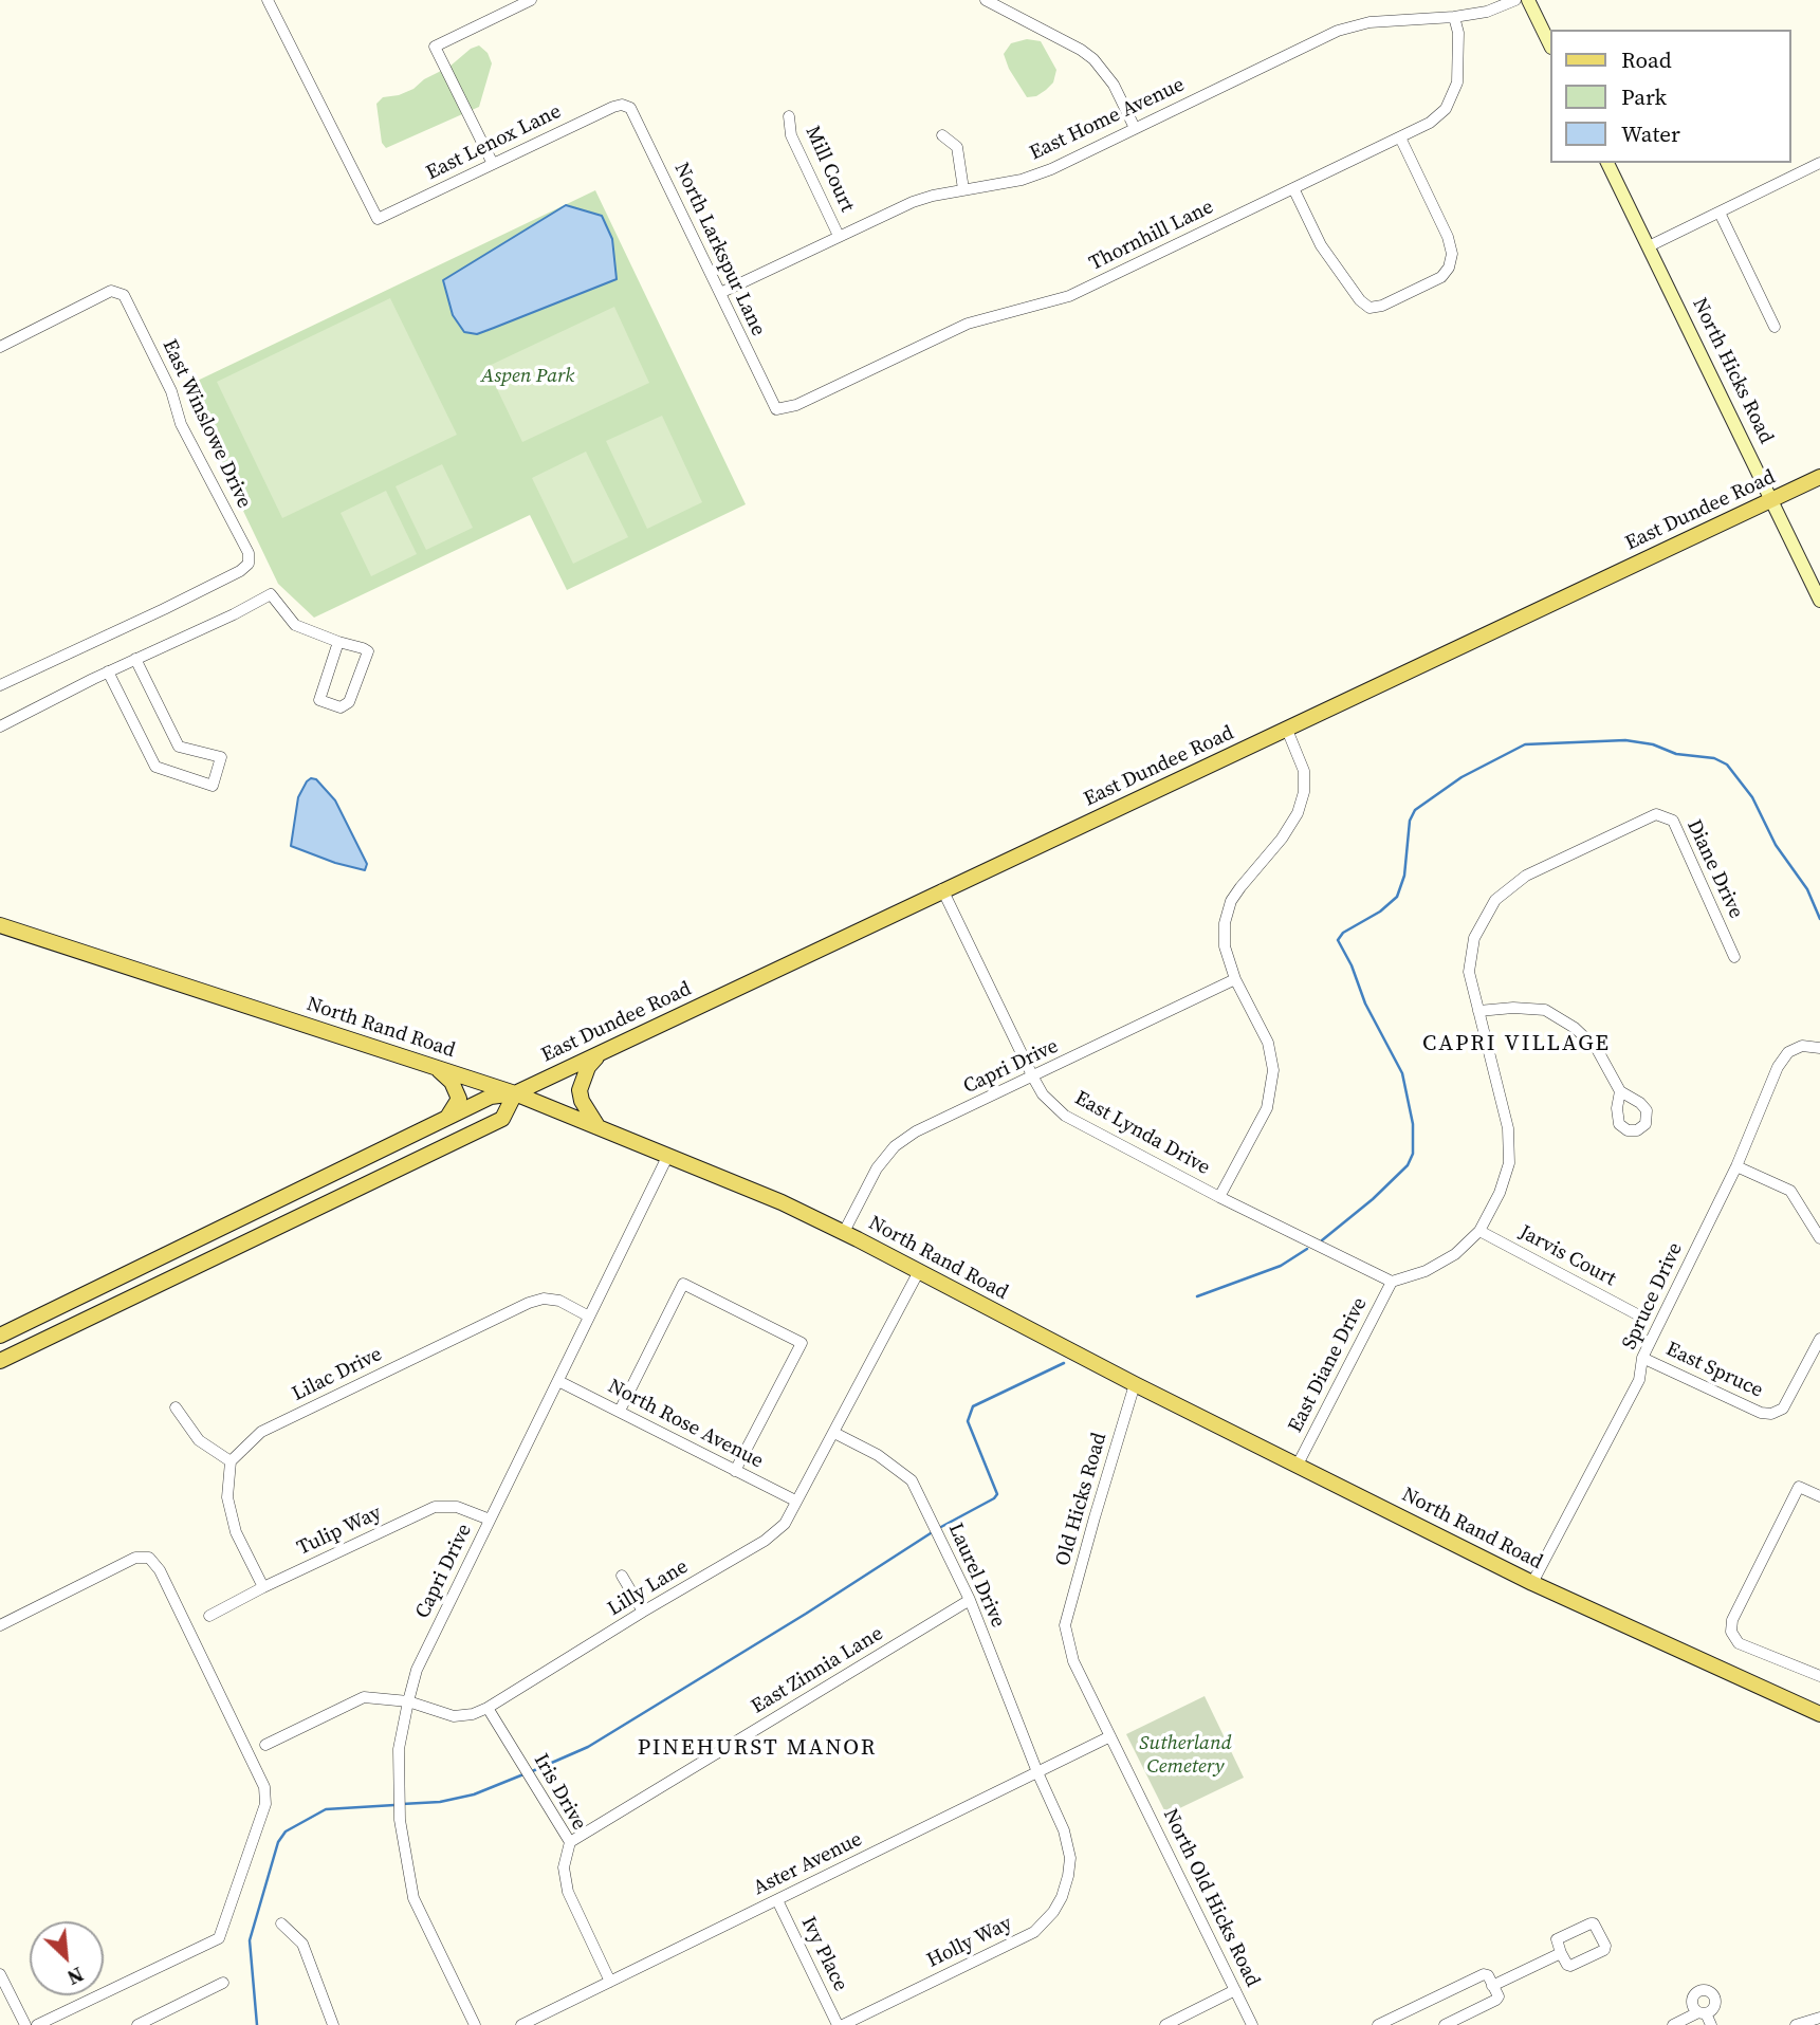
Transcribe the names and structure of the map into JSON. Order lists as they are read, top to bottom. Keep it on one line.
{"streets":{"main road":["North Hicks Road","East Dundee Road","North Rand Road"],"street":["East Home Avenue","East Lenox Lane","Mill Court","Thornhill Lane","North Larkspur Lane","East Winslowe Drive","Diane Drive","Capri Drive","East Lynda Drive","Jarvis Court","Spruce Drive","East Diane Drive","East Spruce","Lilac Drive","North Rose Avenue","Old Hicks Road","Tulip Way","Laurel Drive","Lilly Lane","East Zinnia Lane","Iris Drive","Aster Avenue","North Old Hicks Road","Holly Way","Ivy Place"]},"crossings":[["East Home Avenue","Mill Court"],["East Home Avenue","Thornhill Lane"],["East Home Avenue","North Larkspur Lane"],["East Lenox Lane","North Larkspur Lane"],["Thornhill Lane","North Larkspur Lane"],["North Hicks Road","East Dundee Road"],["East Dundee Road","North Rand Road"],["East Dundee Road","East Lynda Drive"],["North Rand Road","Capri Drive"],["North Rand Road","Spruce Drive"],["North Rand Road","East Diane Drive"],["North Rand Road","Old Hicks Road"],["North Rand Road","Lilly Lane"],["Capri Drive","East Lynda Drive"],["Capri Drive","Lilac Drive"],["Capri Drive","North Rose Avenue"],["Capri Drive","Tulip Way"],["Capri Drive","Lilly Lane"],["East Lynda Drive","East Diane Drive"],["Spruce Drive","East Spruce"],["North Rose Avenue","Lilly Lane"],["Old Hicks Road","North Old Hicks Road"],["Laurel Drive","Lilly Lane"],["Laurel Drive","East Zinnia Lane"],["Laurel Drive","Aster Avenue"],["Laurel Drive","Holly Way"],["Lilly Lane","Iris Drive"],["East Zinnia Lane","Iris Drive"],["Iris Drive","Aster Avenue"],["Aster Avenue","North Old Hicks Road"],["Aster Avenue","Holly Way"],["Aster Avenue","Ivy Place"],["Holly Way","Ivy Place"]],"districts":["CAPRI VILLAGE","PINEHURST MANOR"],"parks":["Aspen Park","Sutherland Cemetery"],"legend":["Road","Park","Water"],"north":"bottom right"}
